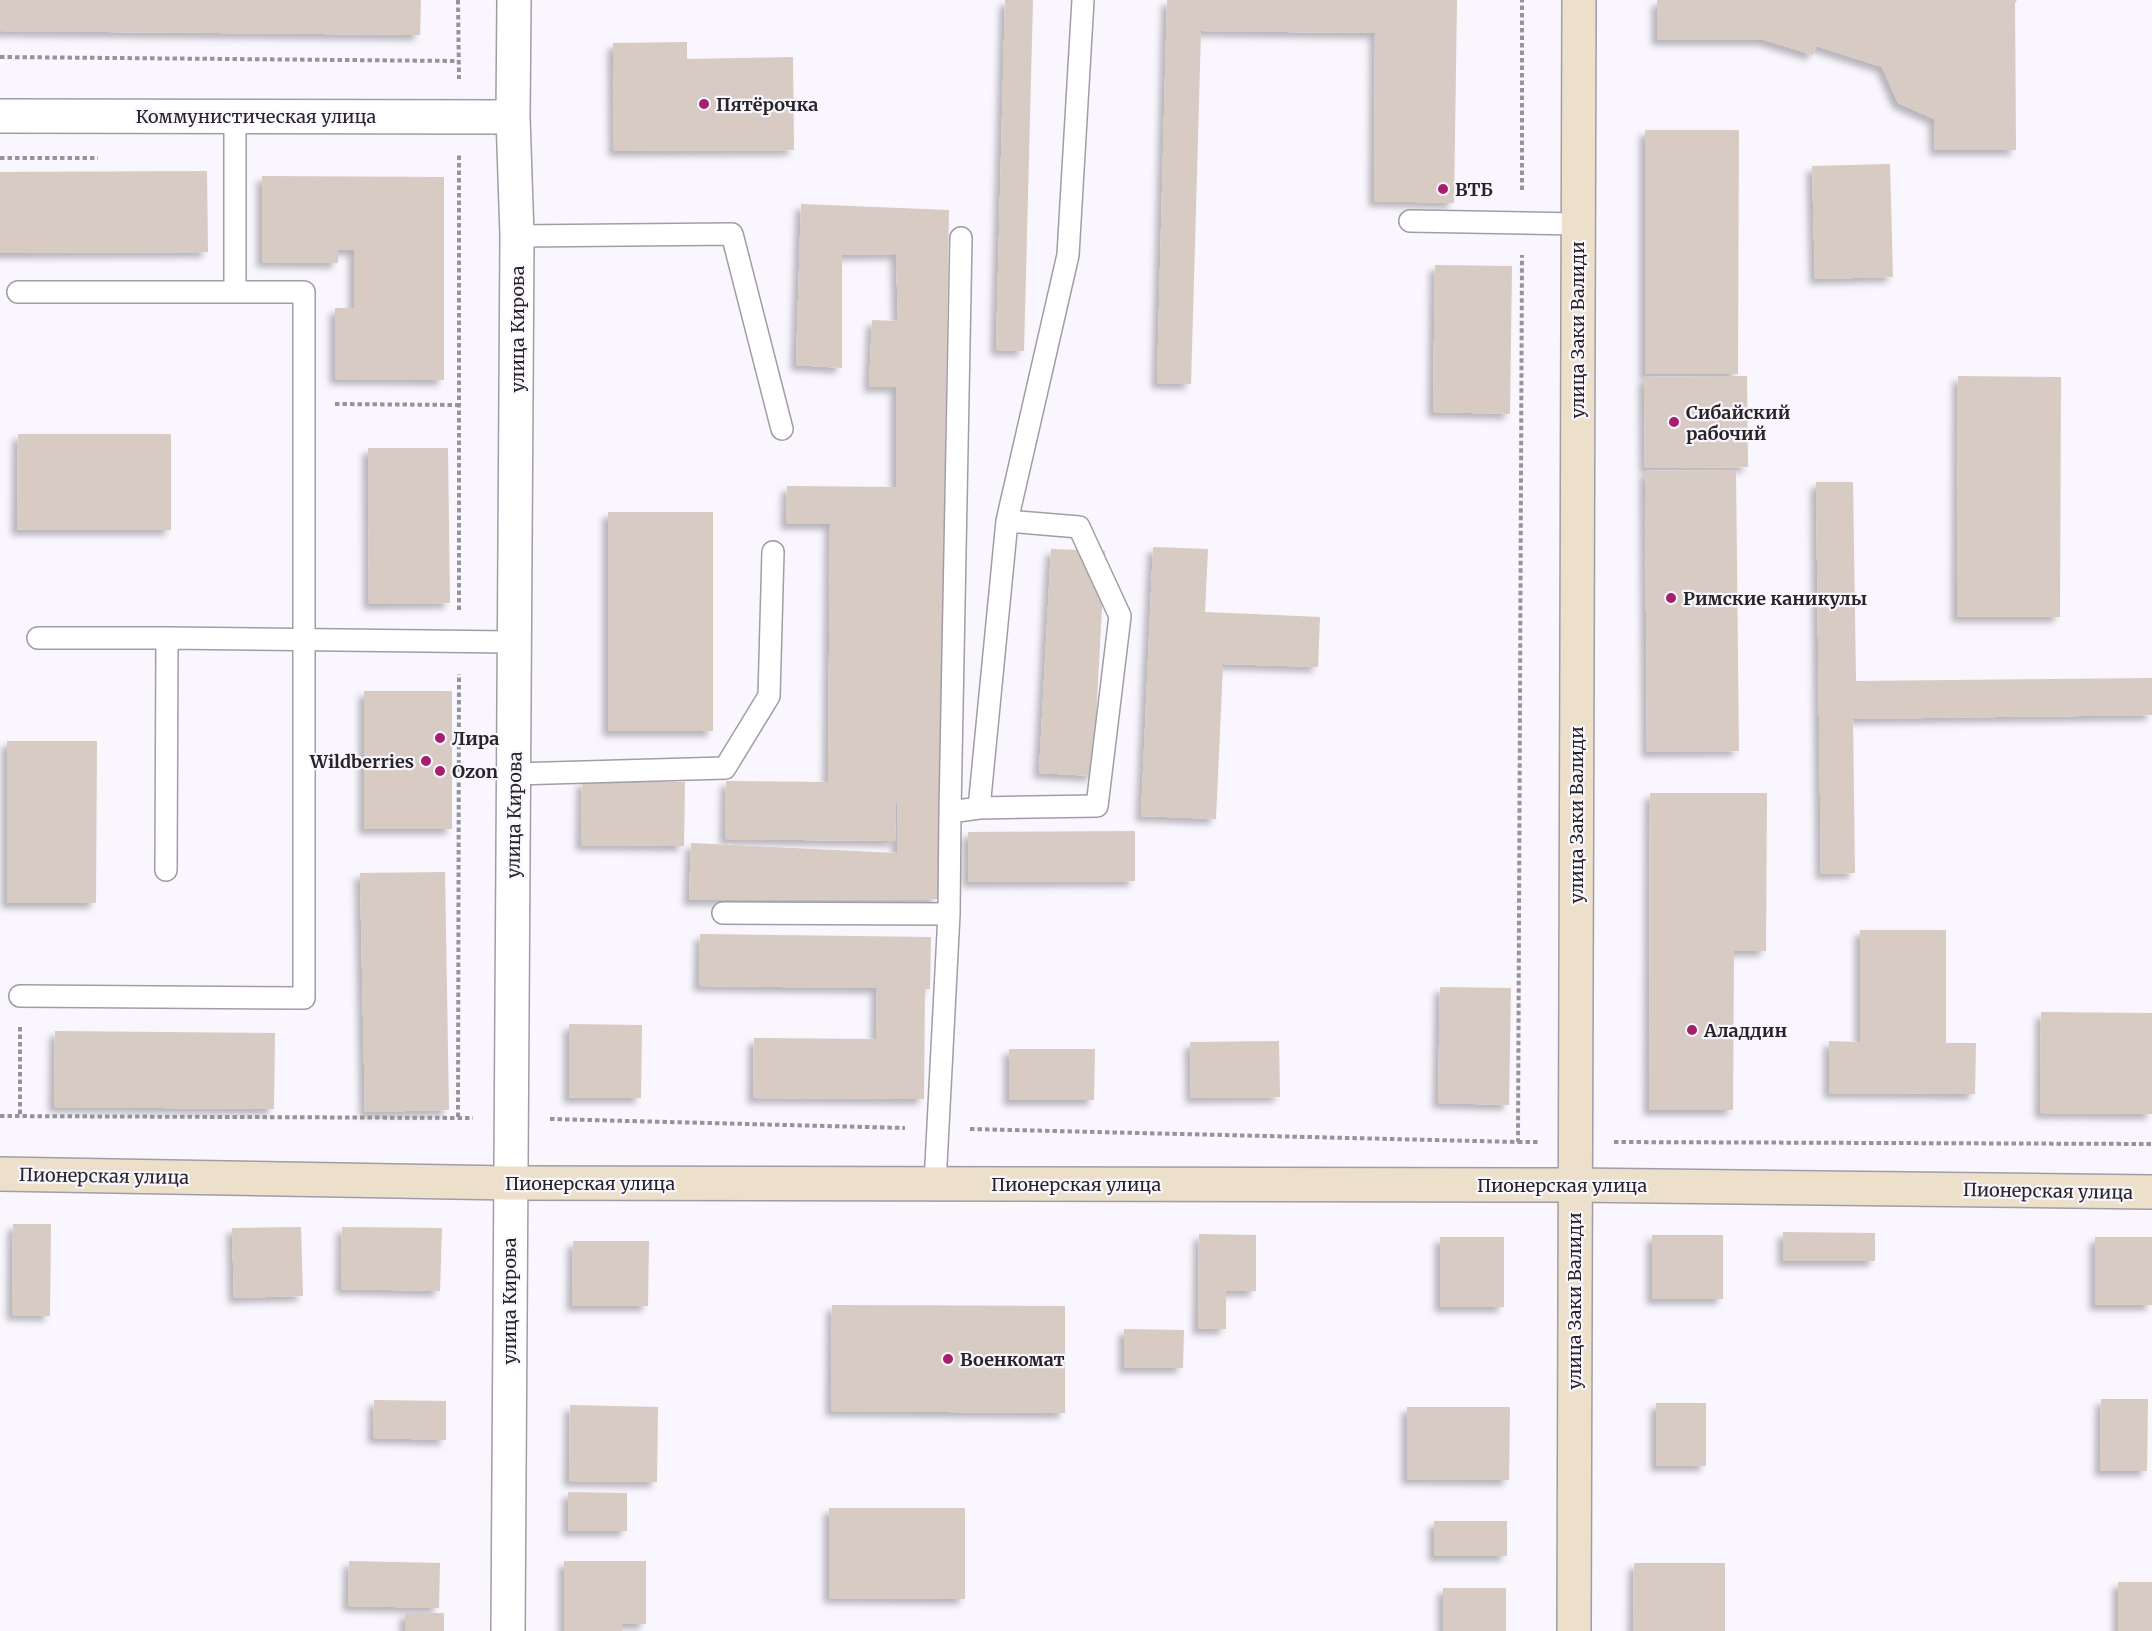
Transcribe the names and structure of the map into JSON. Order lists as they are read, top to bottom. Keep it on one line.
{"streets":{"street":["Коммунистическая улица","улица Кирова","улица Заки Валиди","Пионерская улица"]},"crossings":[["Коммунистическая улица","улица Кирова"],["улица Кирова","Пионерская улица"],["улица Заки Валиди","Пионерская улица"]],"places":["Пятёрочка","ВТБ","Сибайский рабочий","Римские каникулы","Лира","Wildberries","Ozon","Аладдин","Военкомат"]}
